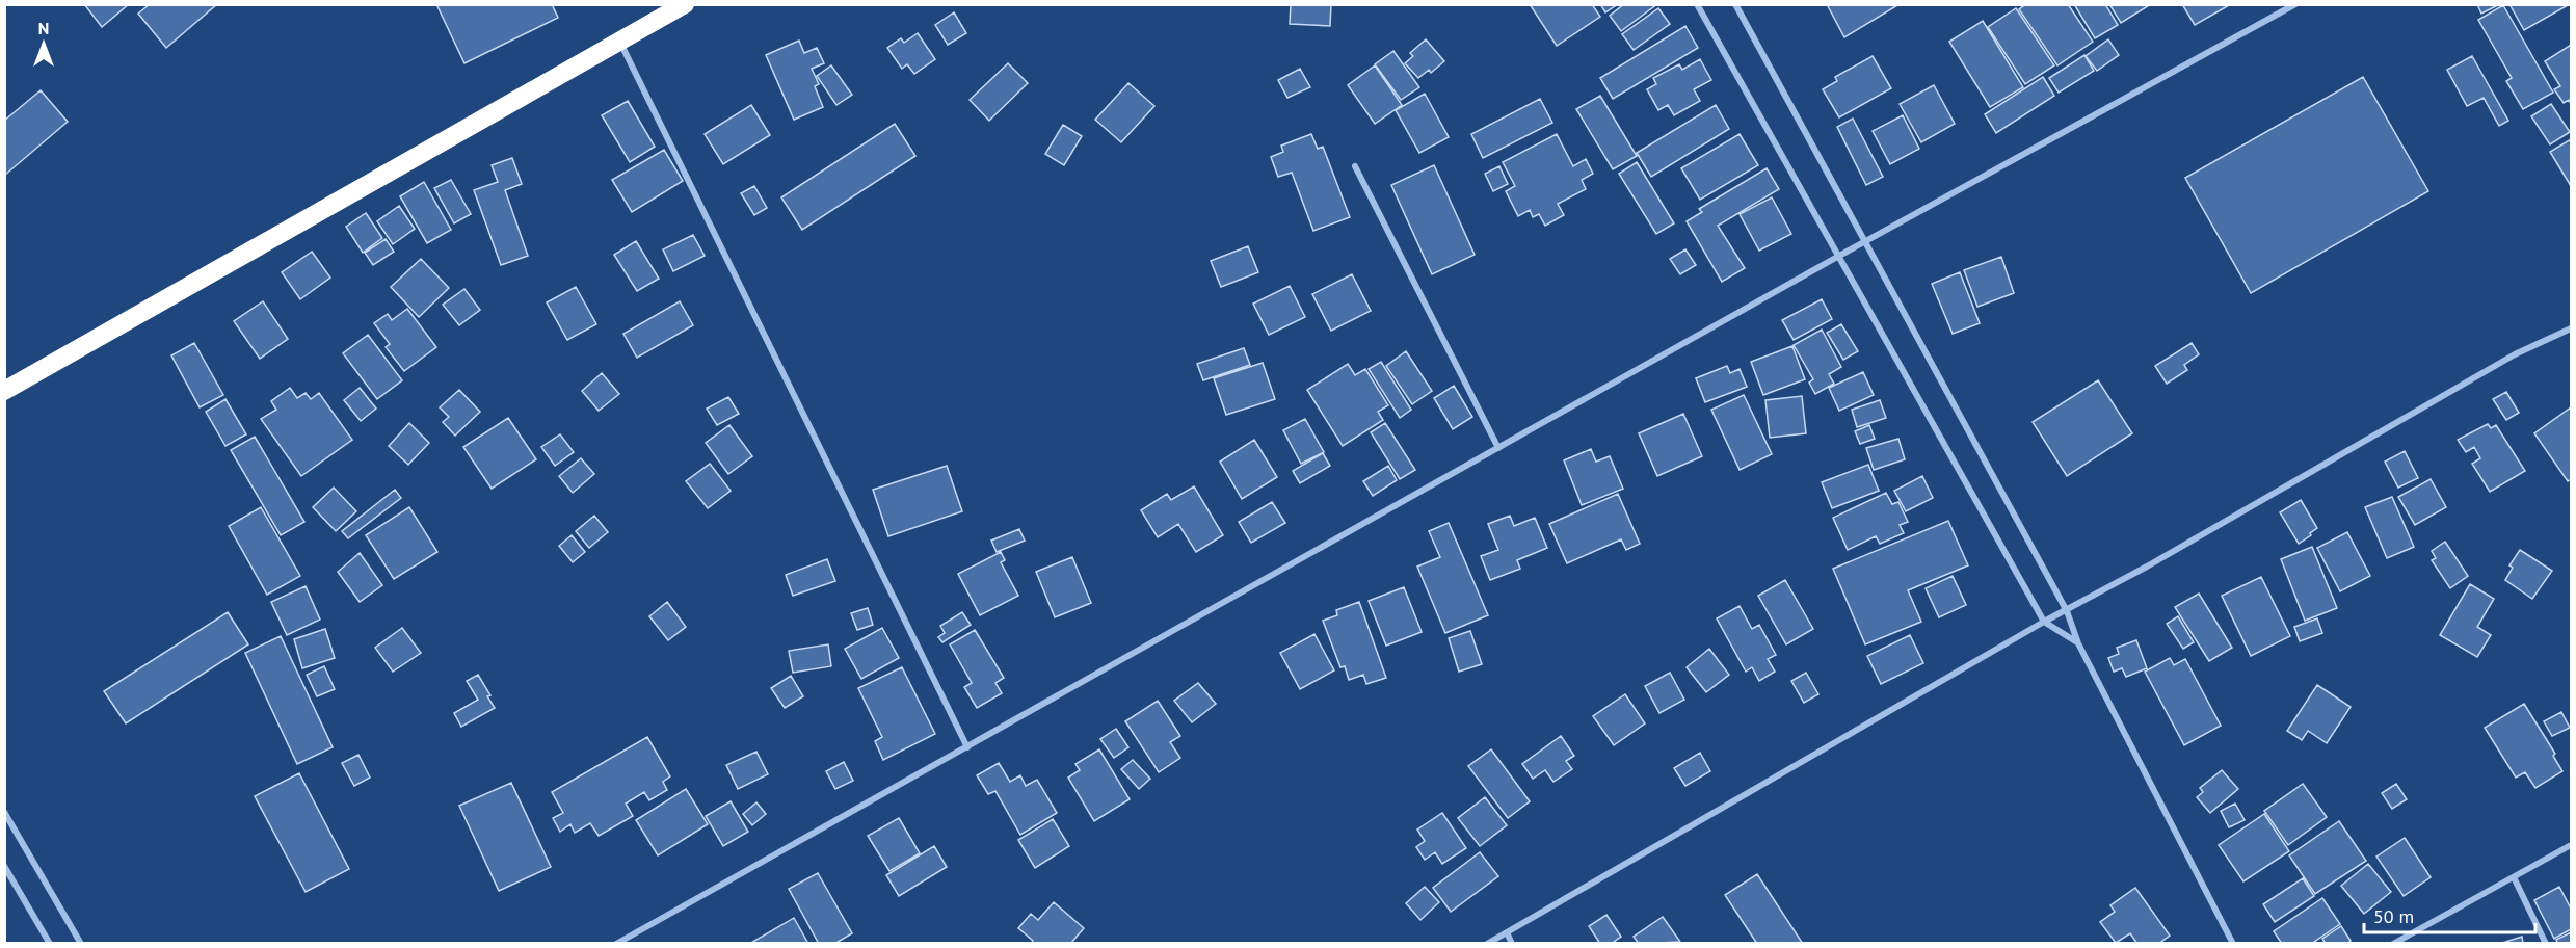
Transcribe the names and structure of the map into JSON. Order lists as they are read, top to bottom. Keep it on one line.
{"scale_bar":"50 m","north":"top"}
